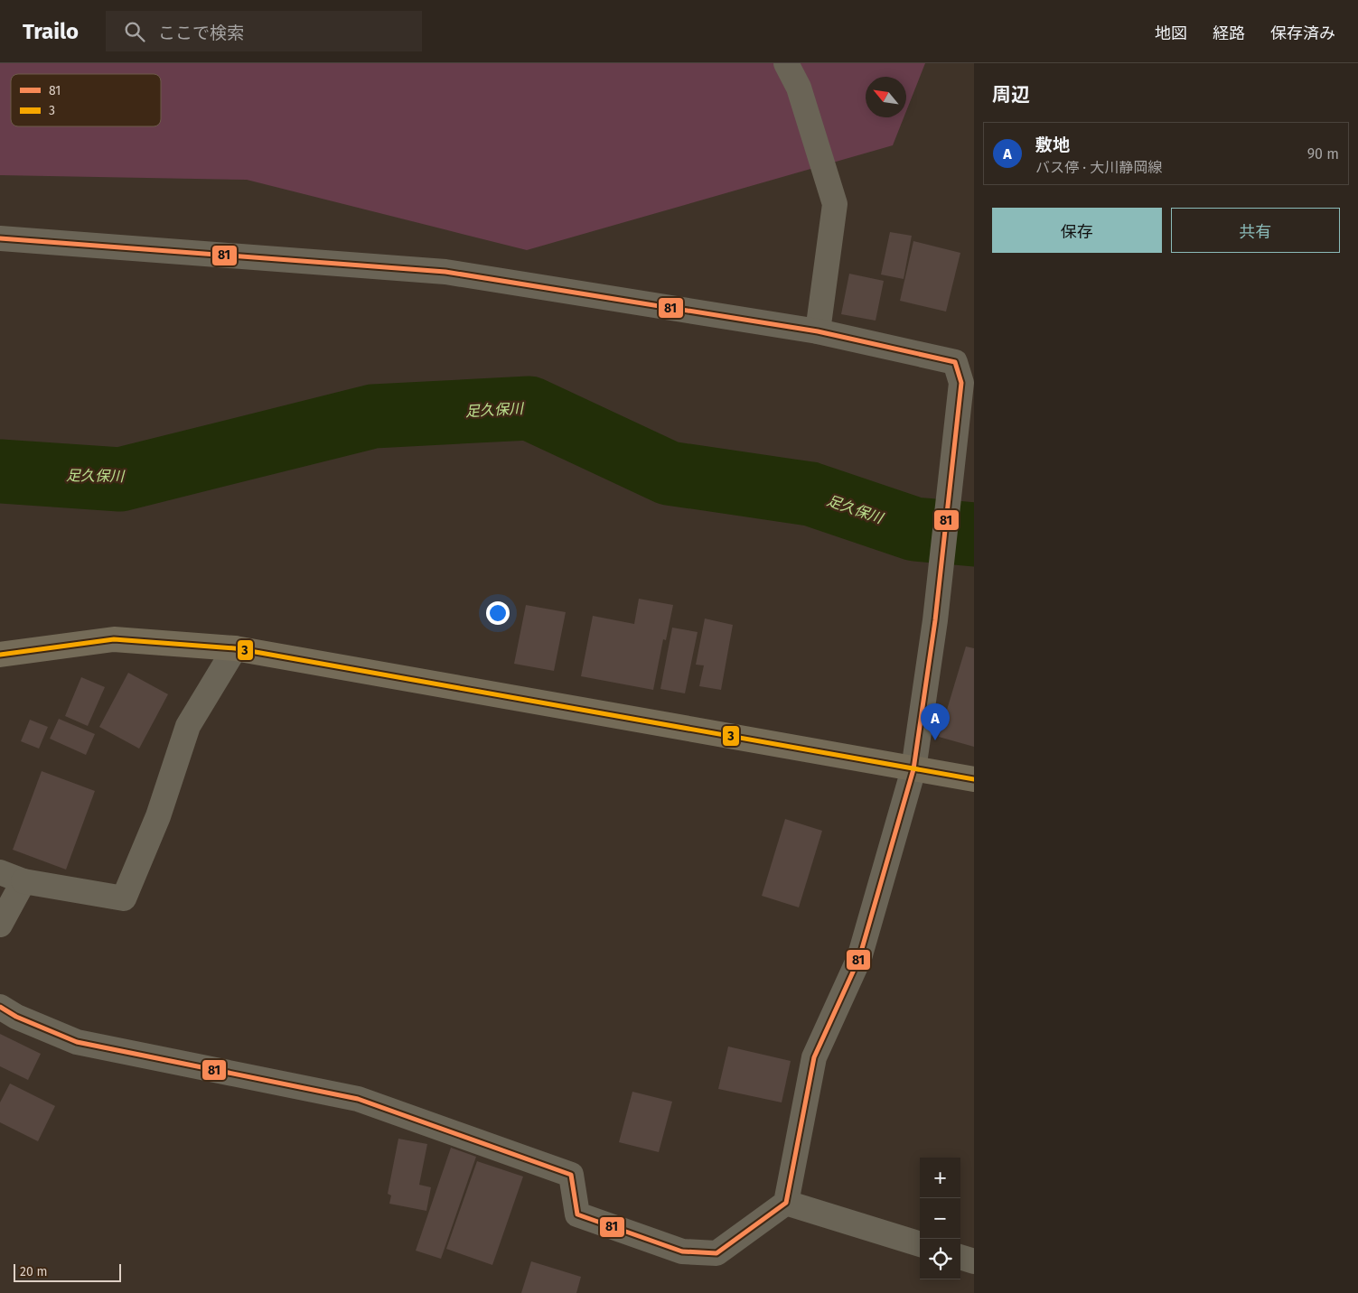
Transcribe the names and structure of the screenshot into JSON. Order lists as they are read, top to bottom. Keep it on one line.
{"water":["足久保川"],"lines":["transit line 81","transit line 3"],"legend":["81","3"],"scale_bar":"20 m","north":"top left","page":{"header":"Trailo","search":"ここで検索","nav":["地図","経路","保存済み"],"heading":"周辺","list":[{"mark":"A","name":"敷地","note":"バス停 · 大川静岡線","value":"90 m"}],"buttons":["保存","共有"],"pins":"A","map_buttons":["+","−"],"scale":"20 m"}}
